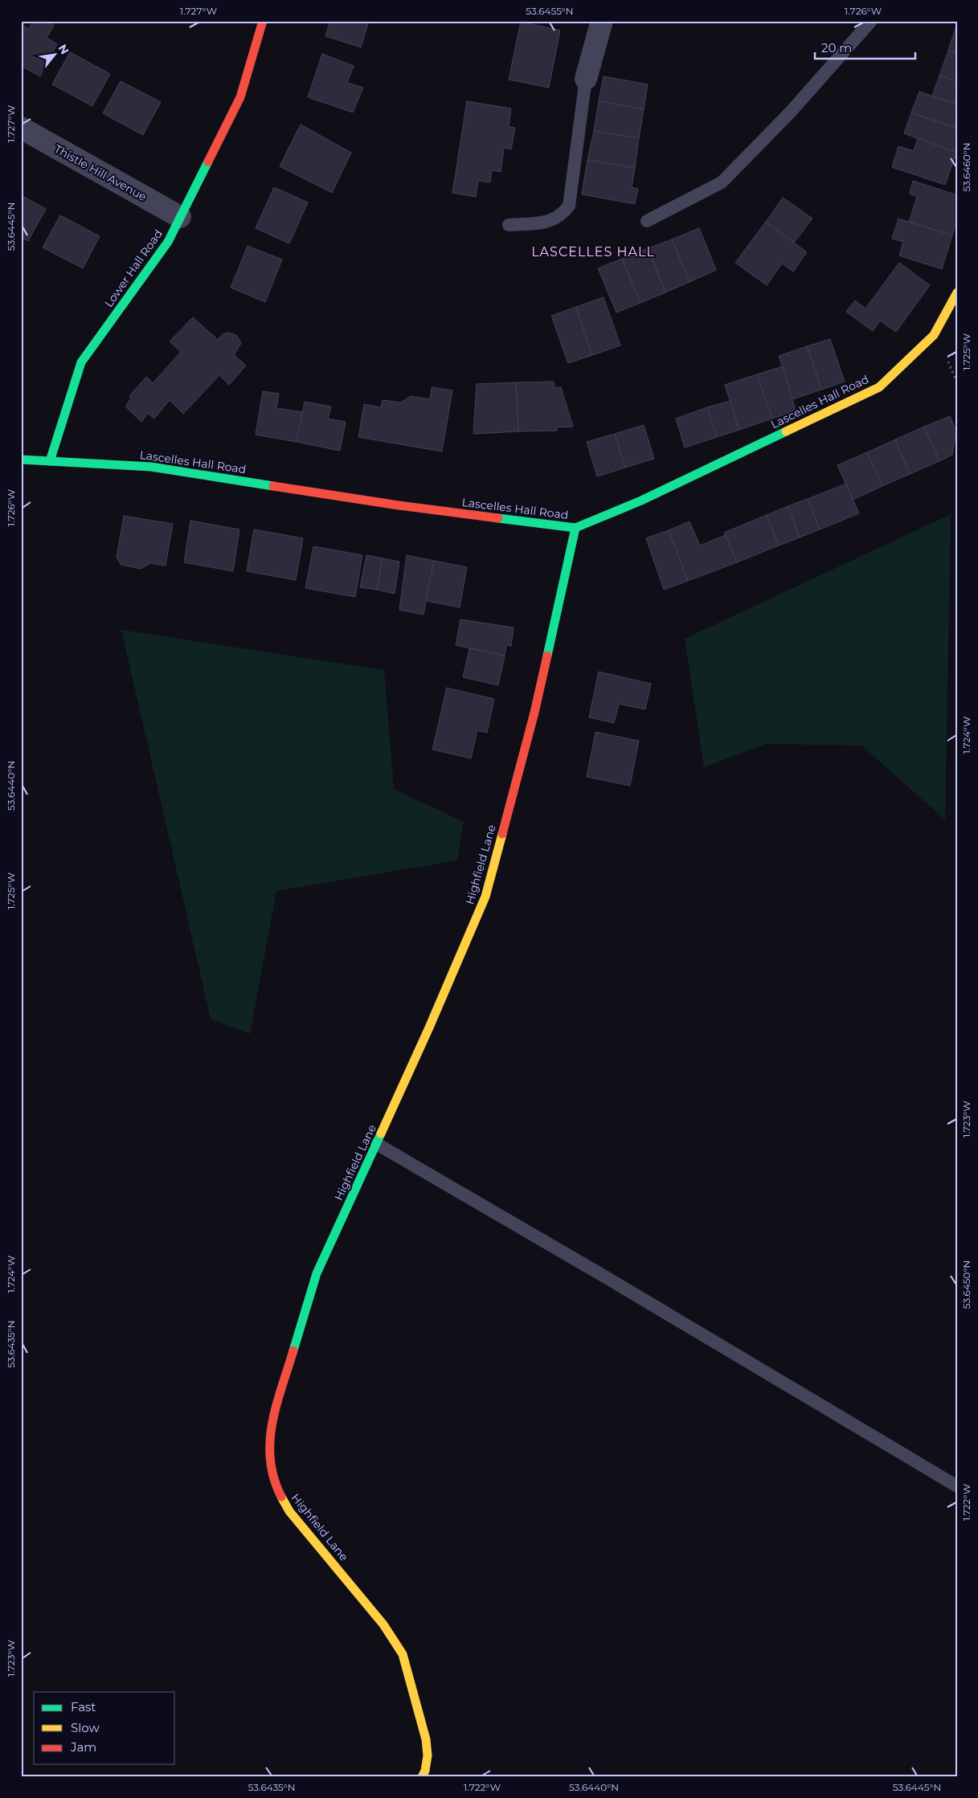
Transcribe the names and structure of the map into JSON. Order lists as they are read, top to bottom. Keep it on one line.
{"streets":{"street":["Thistle Hill Avenue","Lower Hall Road","Lascelles Hall Road","Highfield Lane"]},"crossings":[["Thistle Hill Avenue","Lower Hall Road"],["Lower Hall Road","Lascelles Hall Road"],["Lascelles Hall Road","Highfield Lane"]],"districts":["LASCELLES HALL"],"legend":["Fast","Slow","Jam"],"scale_bar":"20 m","north":"top right","coordinates":["1.727°W","53.6455°N","1.726°W","53.6460°N","53.6445°N","1.725°W","1.724°W","53.6440°N","1.723°W","53.6450°N","53.6435°N","1.722°W"]}
